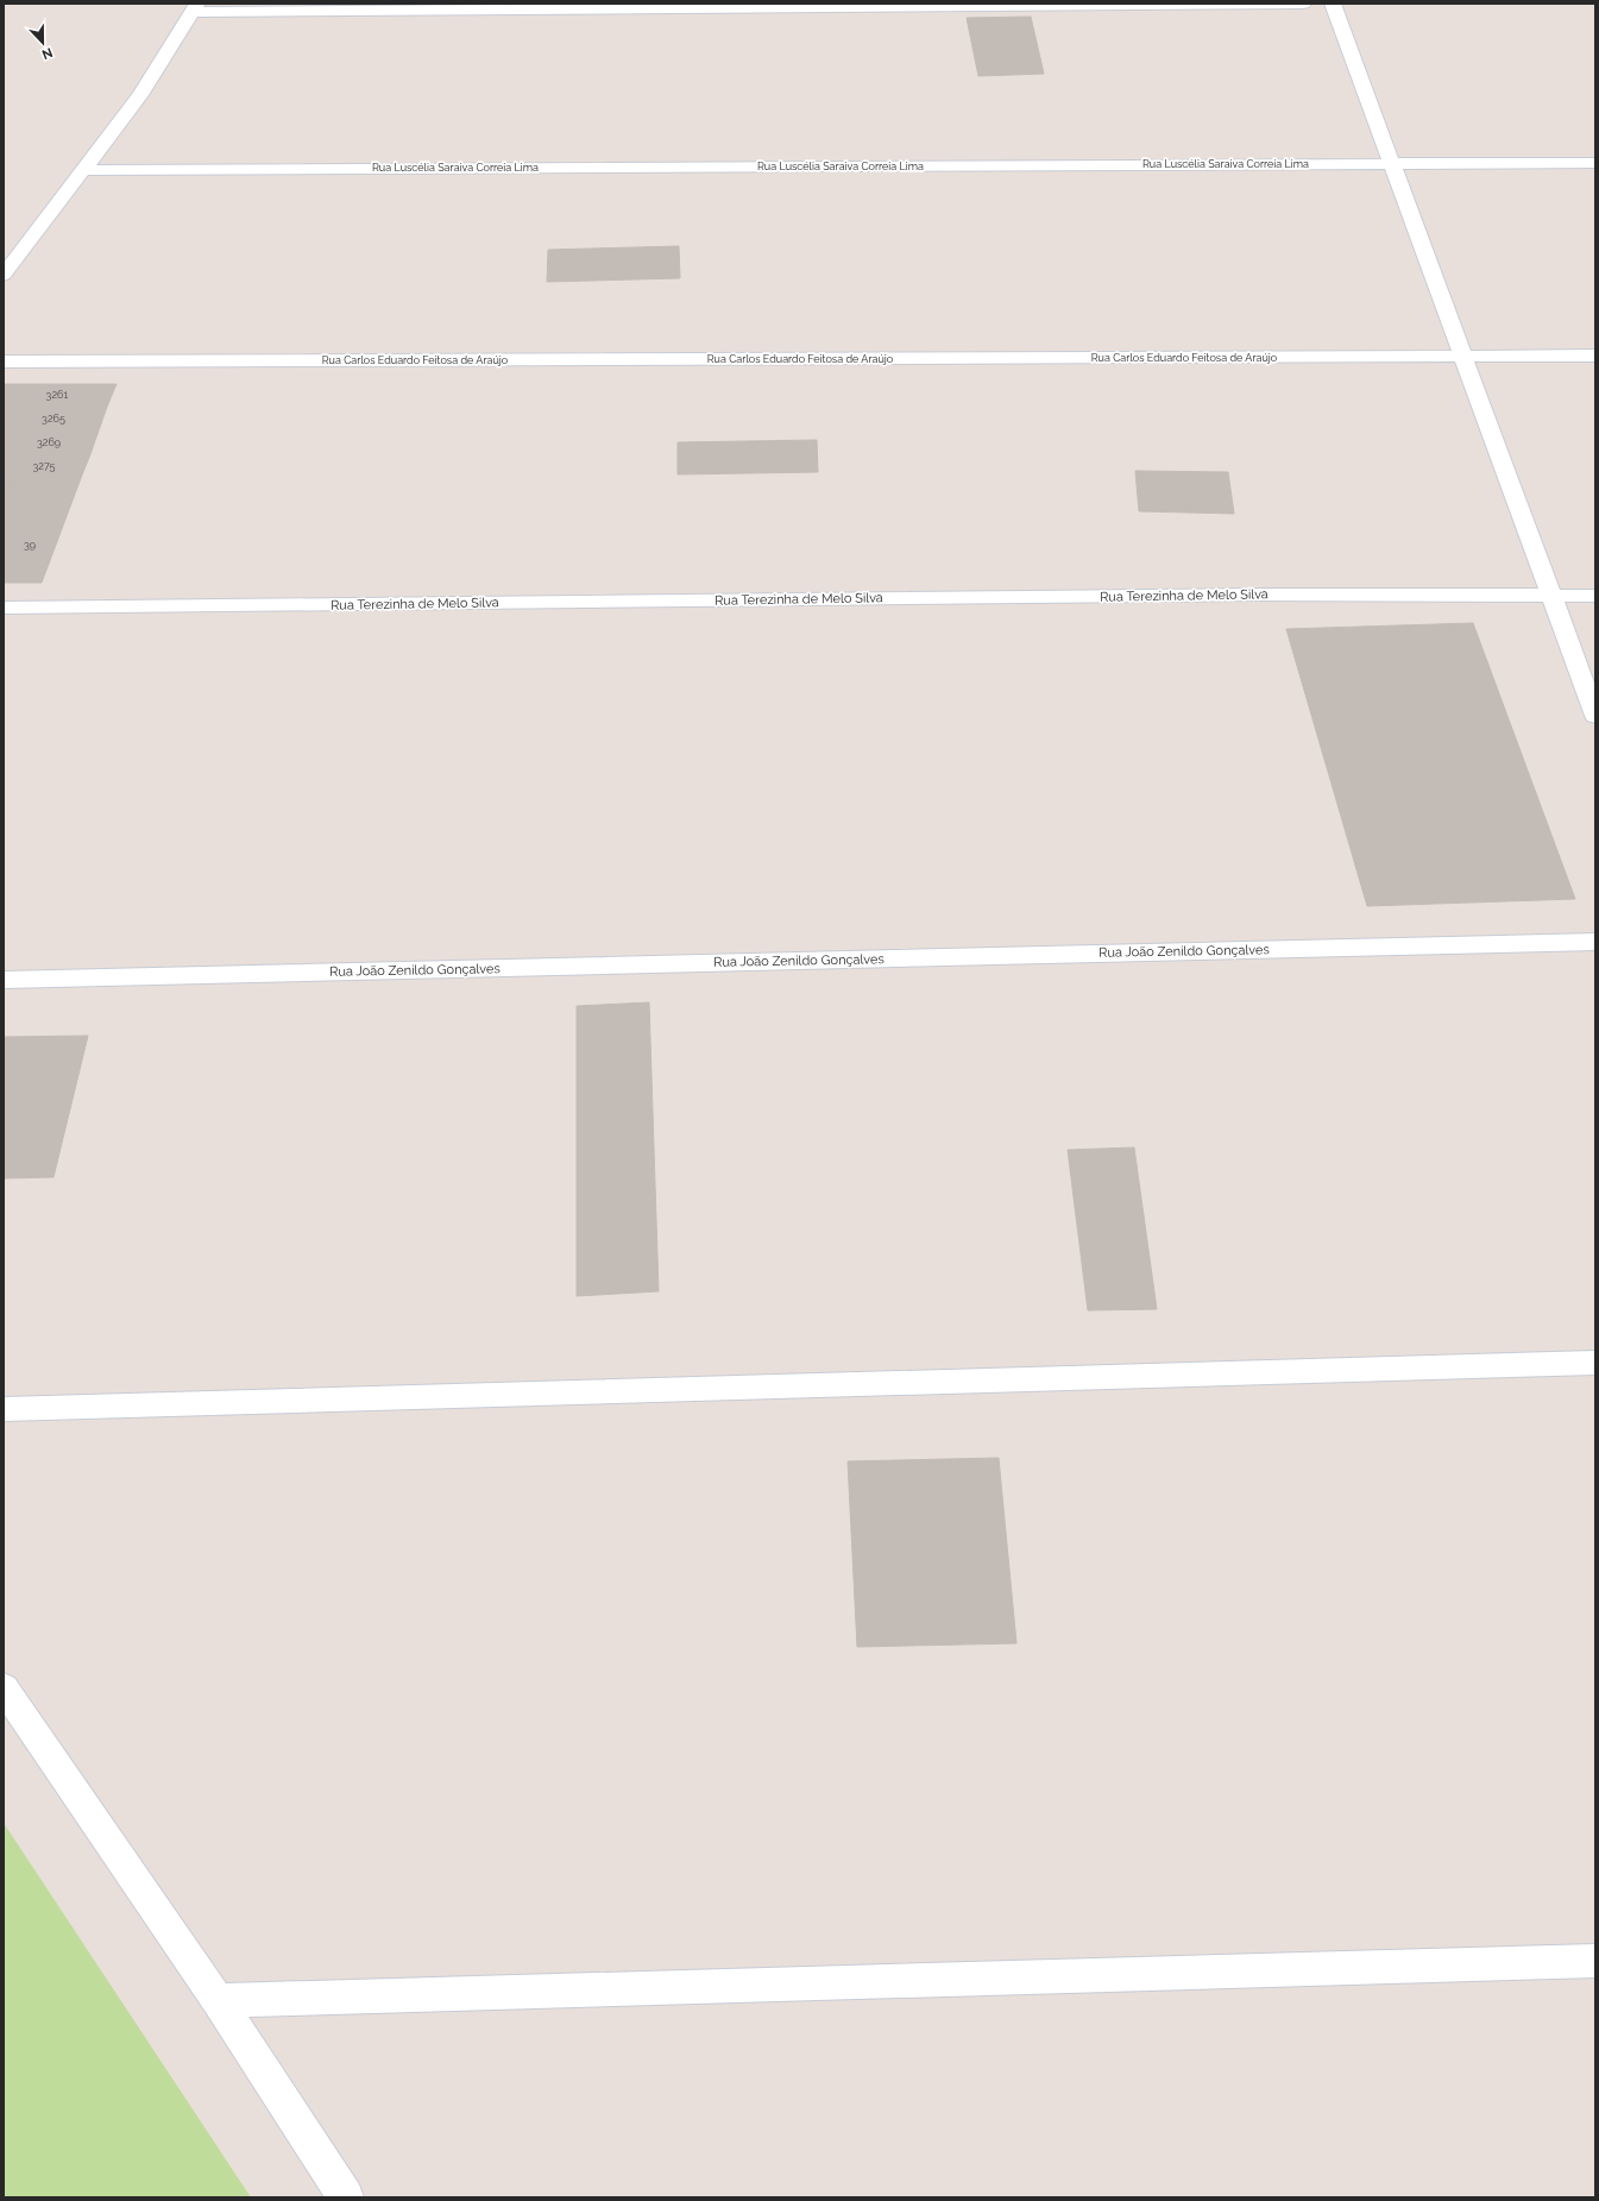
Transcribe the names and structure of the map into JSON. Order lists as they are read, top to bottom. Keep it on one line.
{"streets":{"street":["Rua Luscélia Saraiva Correia Lima","Rua Carlos Eduardo Feitosa de Araújo","Rua Terezinha de Melo Silva","Rua João Zenildo Gonçalves"]},"house_numbers":["3261","3265","3269","3275","39"],"north":"bottom"}
